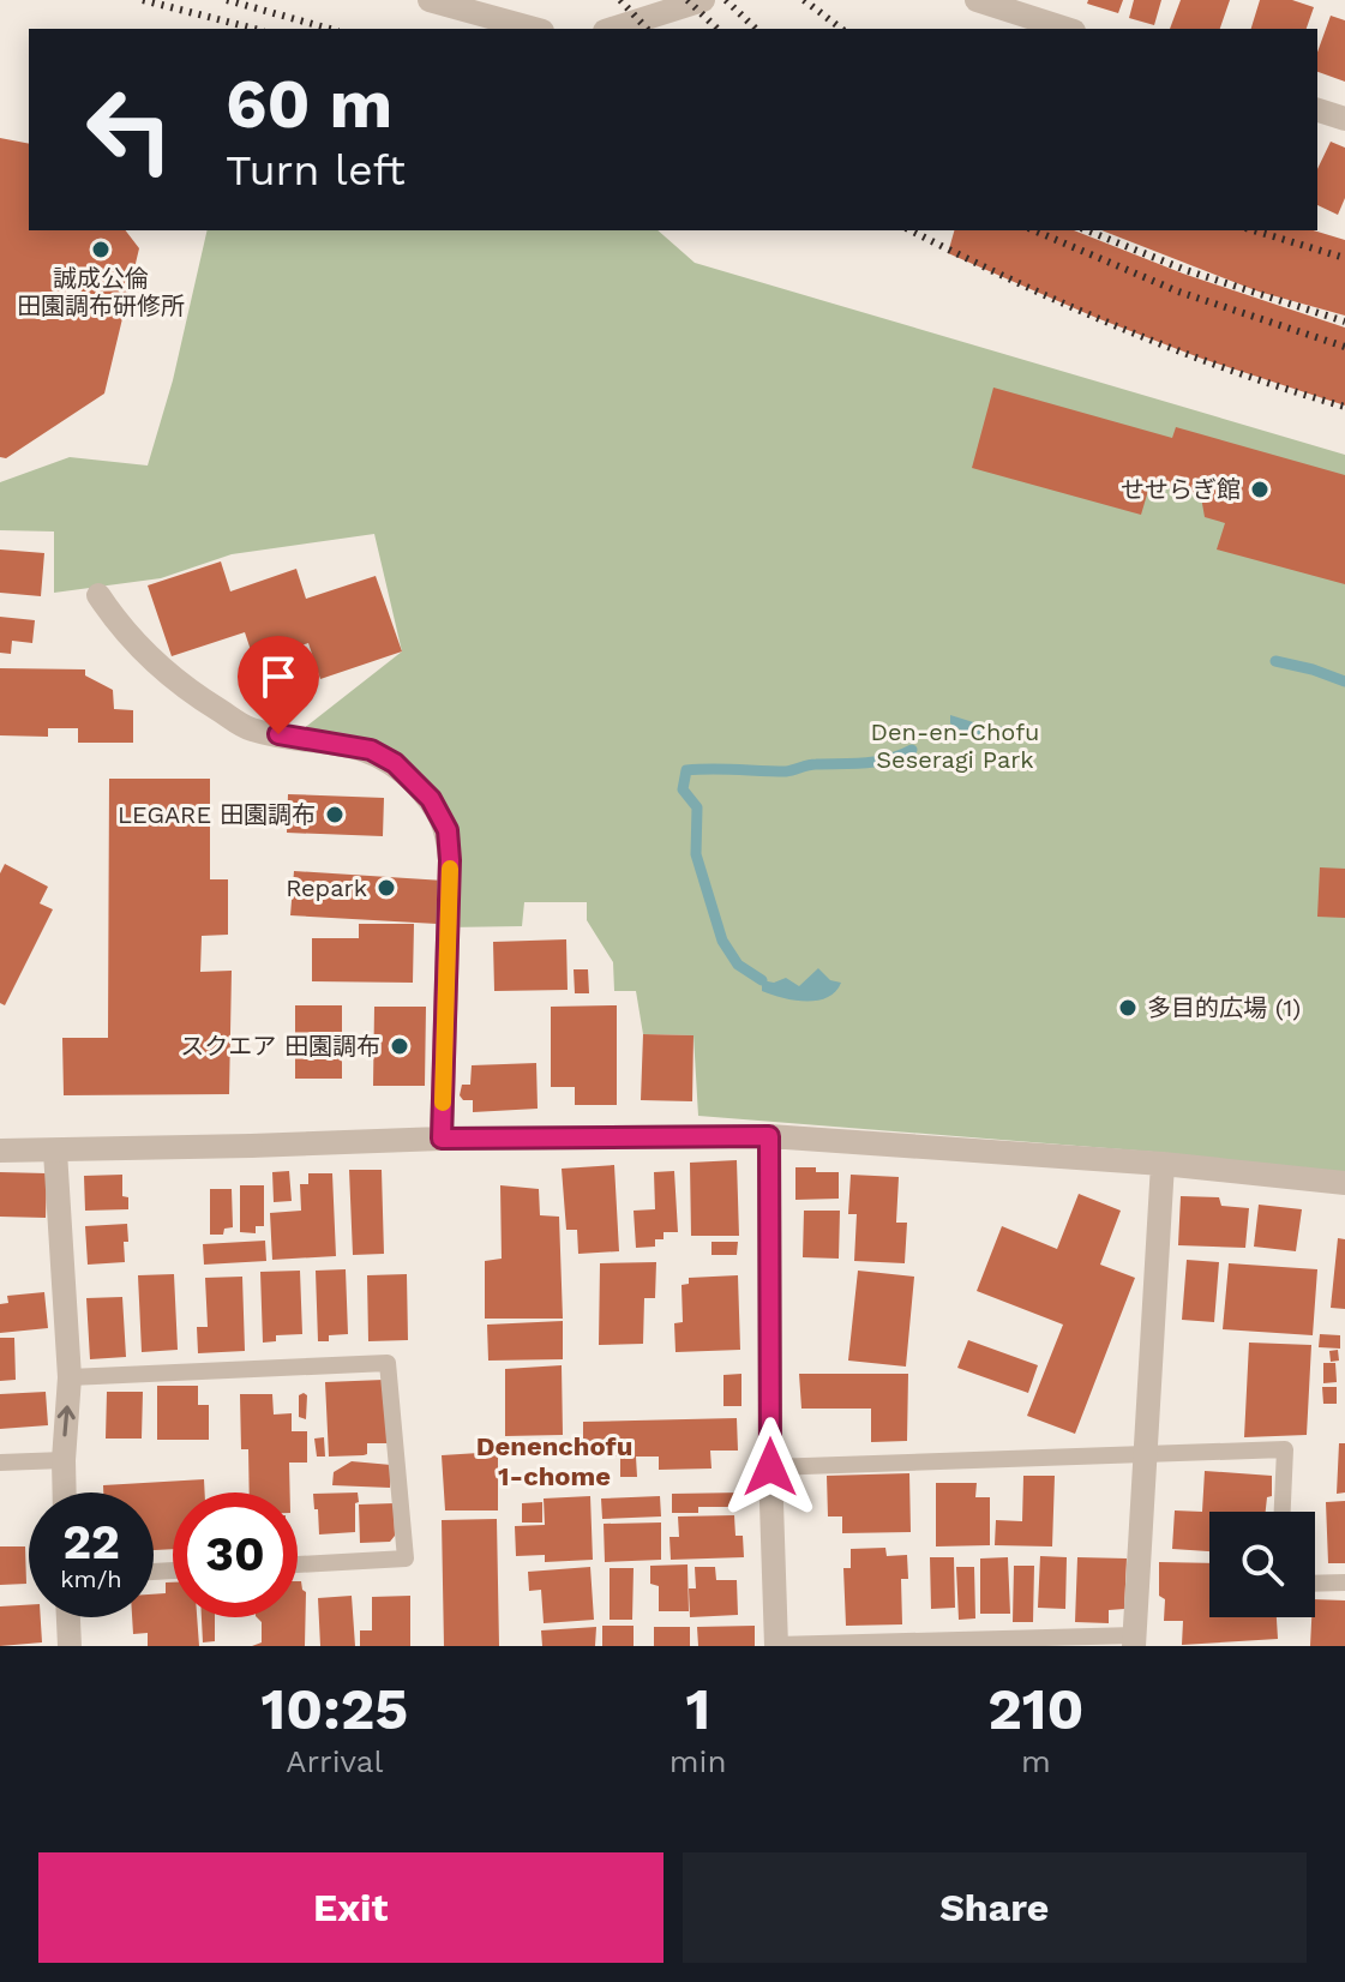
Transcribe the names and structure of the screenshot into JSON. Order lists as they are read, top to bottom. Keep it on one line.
{"districts":["Denenchofu 1-chome"],"parks":["Den-en-Chofu Seseragi Park"],"places":["誠成公倫 田園調布研修所","せせらぎ館","LEGARE 田園調布","Repark","多目的広場 (1)","スクエア 田園調布"],"page":{"turn":["60 m","Turn left"],"speed":"22 km/h","limit":"30","eta":["10:25","Arrival","1","min","210","m"],"buttons":["Exit","Share"]}}
